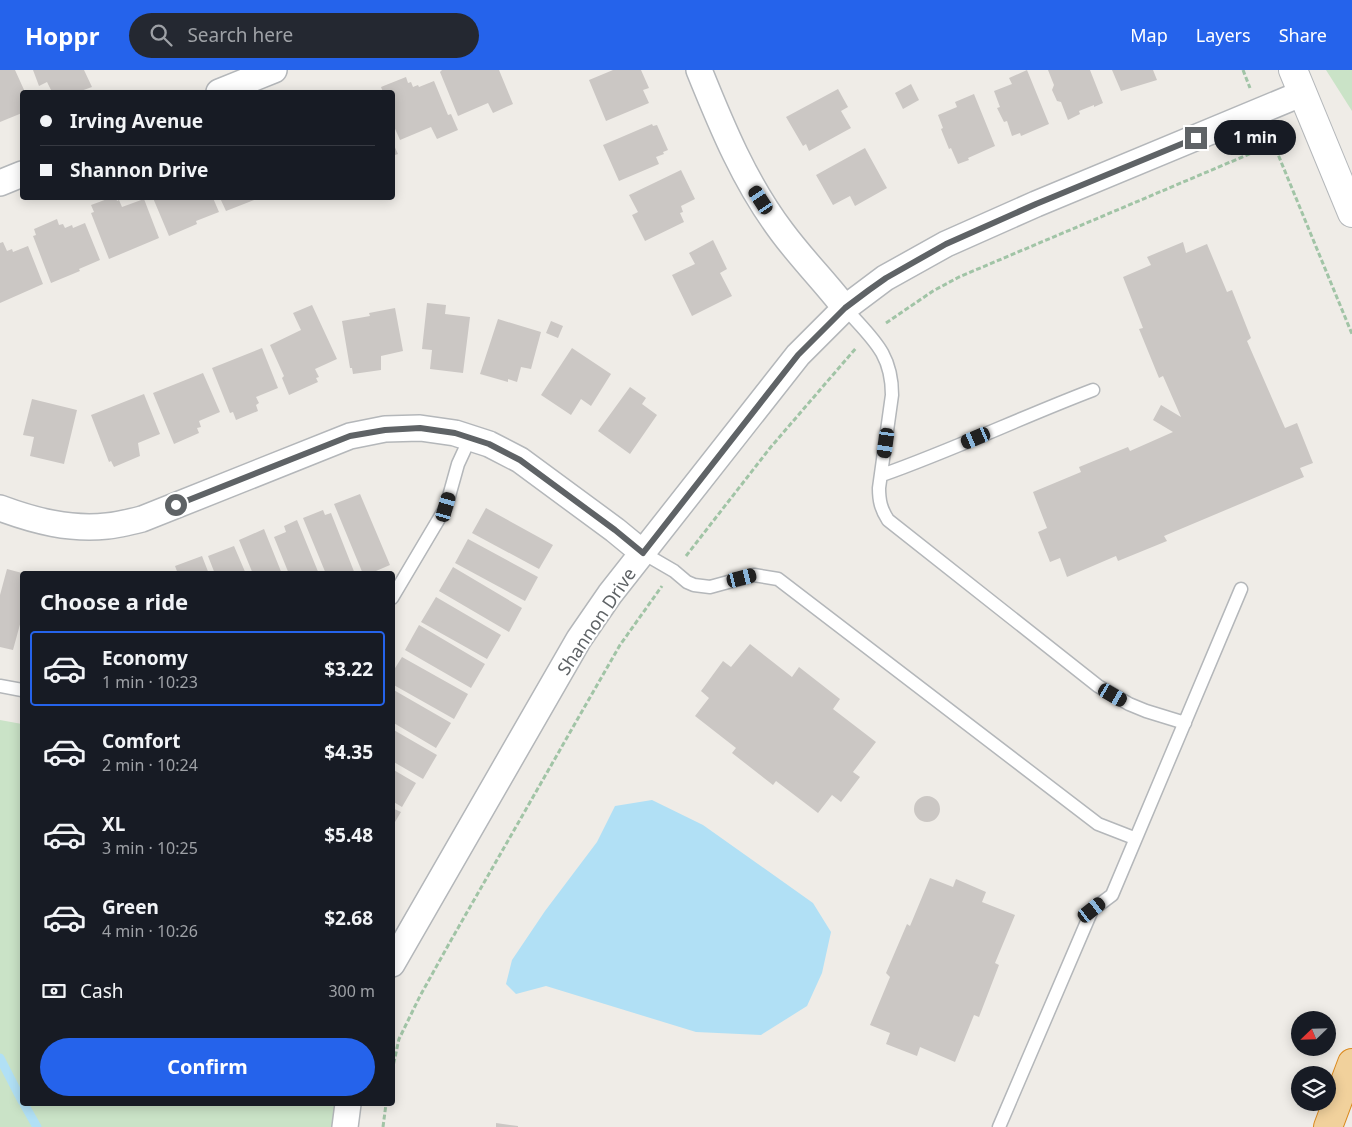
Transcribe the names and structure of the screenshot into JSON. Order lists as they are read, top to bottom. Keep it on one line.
{"streets":{"street":["Shannon Drive"]},"north":"bottom left","page":{"header":"Hoppr","search":"Search here","nav":["Map","Layers","Share"],"banner":["Irving Avenue","Shannon Drive"],"bubble":"1 min","heading":"Choose a ride","list":[{"name":"Economy","note":"1 min · 10:23","value":"$3.22"},{"name":"Comfort","note":"2 min · 10:24","value":"$4.35"},{"name":"XL","note":"3 min · 10:25","value":"$5.48"},{"name":"Green","note":"4 min · 10:26","value":"$2.68"}],"pay":["Cash","300 m"],"buttons":"Confirm"}}
